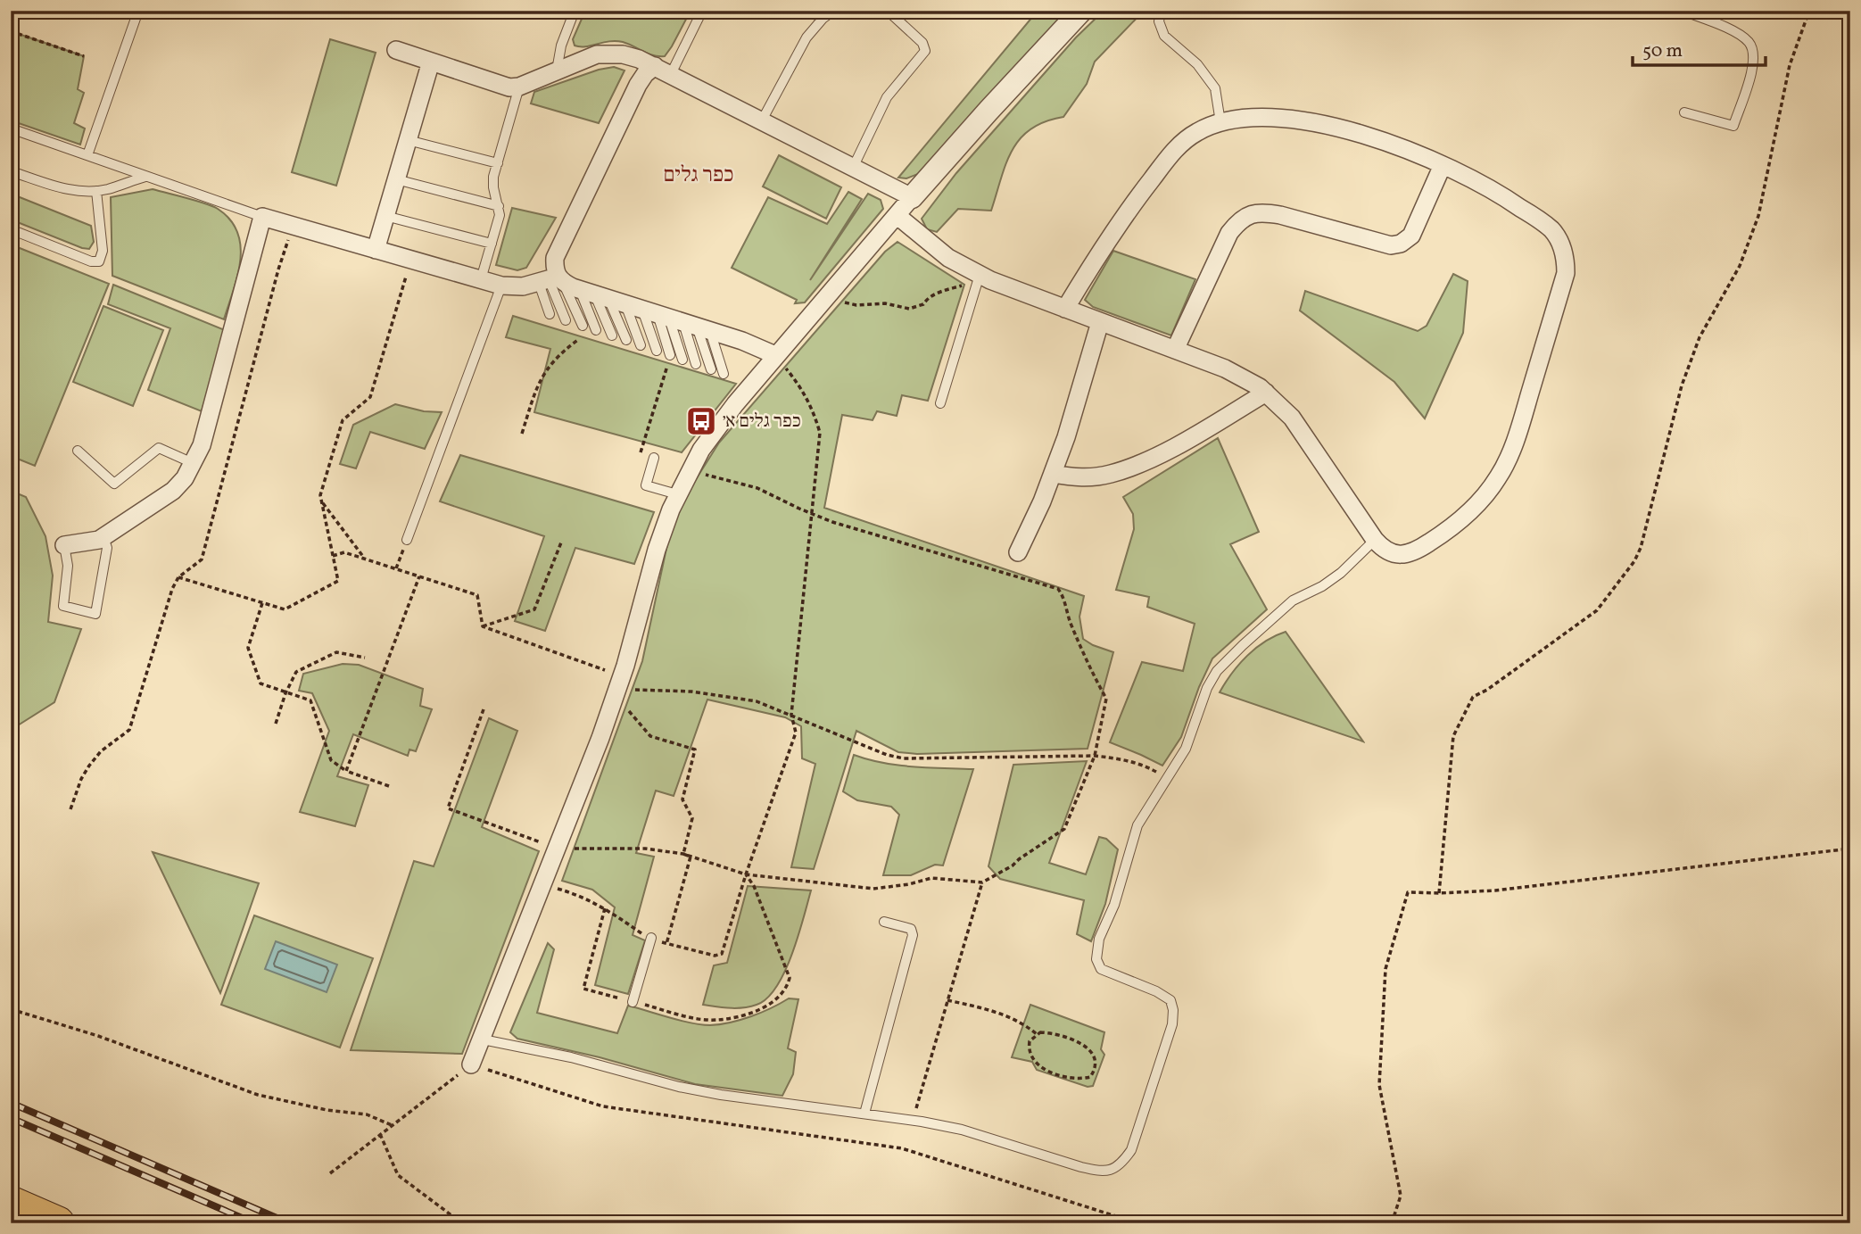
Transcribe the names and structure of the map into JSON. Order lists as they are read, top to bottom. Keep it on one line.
{"districts":["כפר גלים"],"places":{"bus stop":["כפר גלים א׳"]},"scale_bar":"50 m"}
